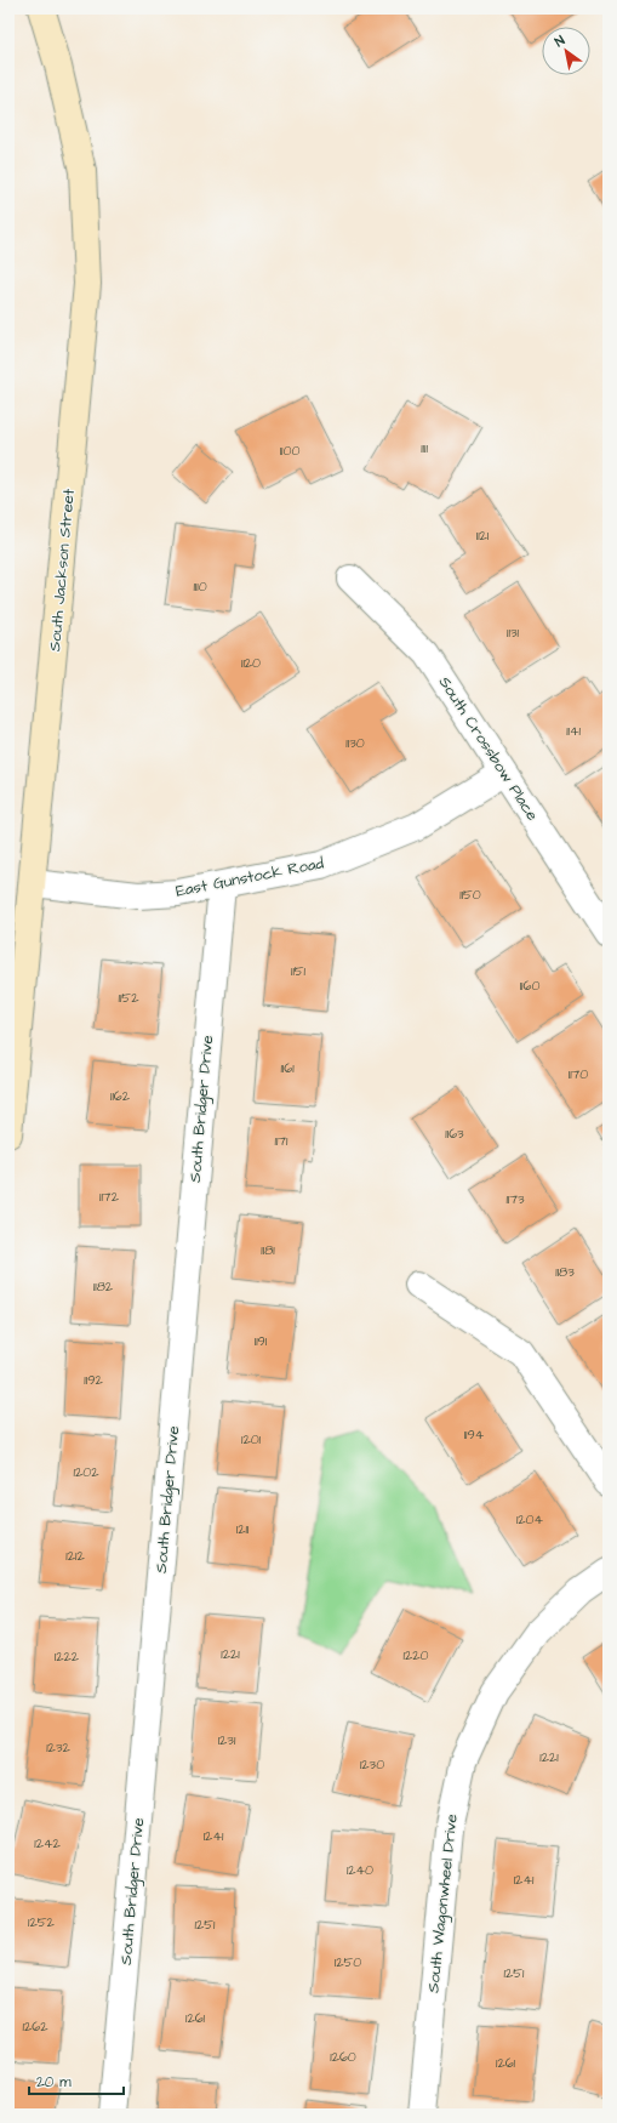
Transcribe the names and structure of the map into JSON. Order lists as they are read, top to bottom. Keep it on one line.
{"streets":{"street":["South Jackson Street","South Crossbow Place","East Gunstock Road","South Bridger Drive","South Wagonwheel Drive"]},"crossings":[["South Jackson Street","East Gunstock Road"],["South Crossbow Place","East Gunstock Road"],["East Gunstock Road","South Bridger Drive"]],"house_numbers":["1111","1100","1121","1110","1131","1120","1141","1130","1150","1151","1160","1152","1161","1170","1162","1163","1171","1172","1173","1181","1183","1182","1191","1192","1194","1201","1202","1204","1211","1212","1221","1220","1222","1231","1232","1221","1230","1241","1242","1240","1241","1252","1251","1250","1251","1261","1262","1260","1261"],"scale_bar":"20 m","north":"top left"}
